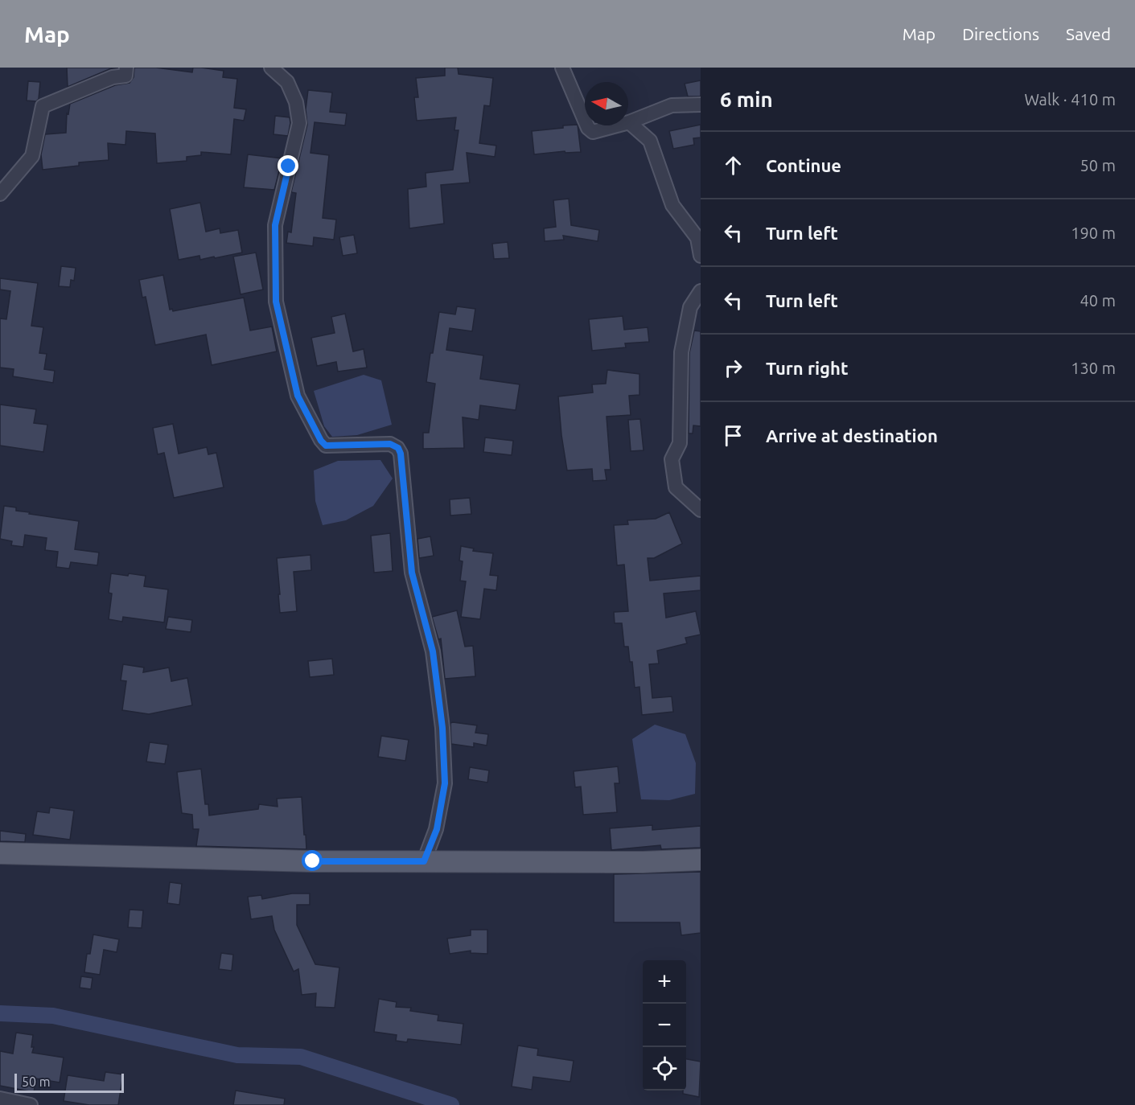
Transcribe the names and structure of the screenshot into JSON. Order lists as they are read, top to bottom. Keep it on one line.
{"scale_bar":"50 m","north":"left","page":{"header":"Map","nav":["Map","Directions","Saved"],"heading":["6 min","Walk · 410 m"],"list":[["Continue","50 m"],["Turn left","190 m"],["Turn left","40 m"],["Turn right","130 m"],"Arrive at destination"],"map_buttons":["+","−"],"scale":"50 m"}}
